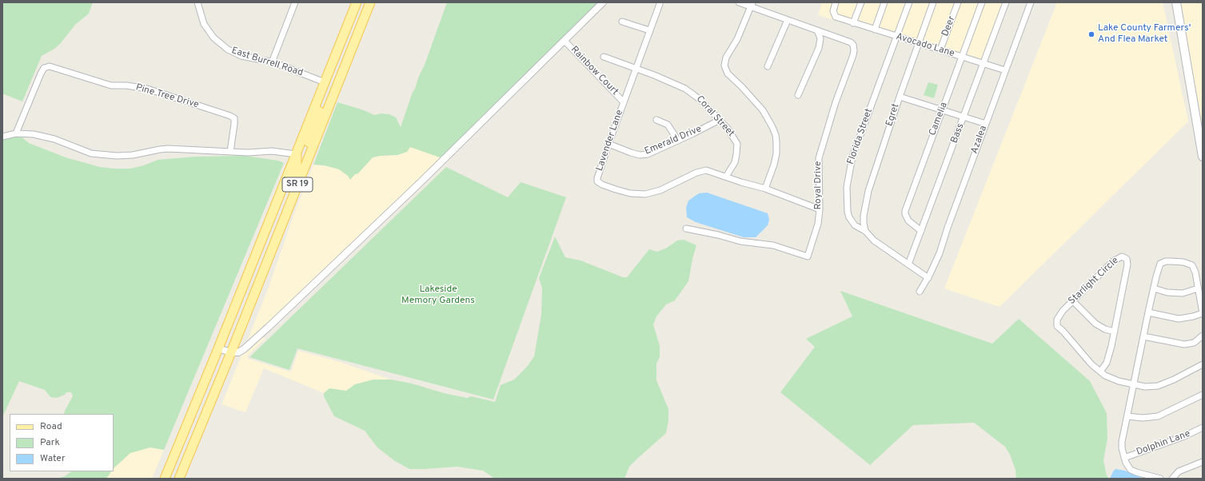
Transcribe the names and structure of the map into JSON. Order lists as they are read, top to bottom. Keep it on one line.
{"streets":{"main road":["SR 19"],"street":["Deer","Avocado Lane","East Burrell Road","Rainbow Court","Pine Tree Drive","Egret","Coral Street","Camelia","Bass","Florida Street","Azalea","Lavender Lane","Emerald Drive","Royal Drive","Starlight Circle","Dolphin Lane"]},"crossings":[["Deer","Avocado Lane"],["Avocado Lane","Egret"],["Avocado Lane","Camelia"],["Avocado Lane","Bass"],["Avocado Lane","Florida Street"],["Avocado Lane","Azalea"],["East Burrell Road","SR 19"],["Rainbow Court","Lavender Lane"],["Egret","Florida Street"],["Coral Street","Lavender Lane"],["Coral Street","Emerald Drive"],["Camelia","Bass"],["Bass","Florida Street"],["Florida Street","Azalea"],["Lavender Lane","Emerald Drive"],["Lavender Lane","Royal Drive"]],"parks":["Lakeside Memory Gardens"],"places":["Lake County Farmers' And Flea Market"],"legend":["Road","Park","Water"]}
